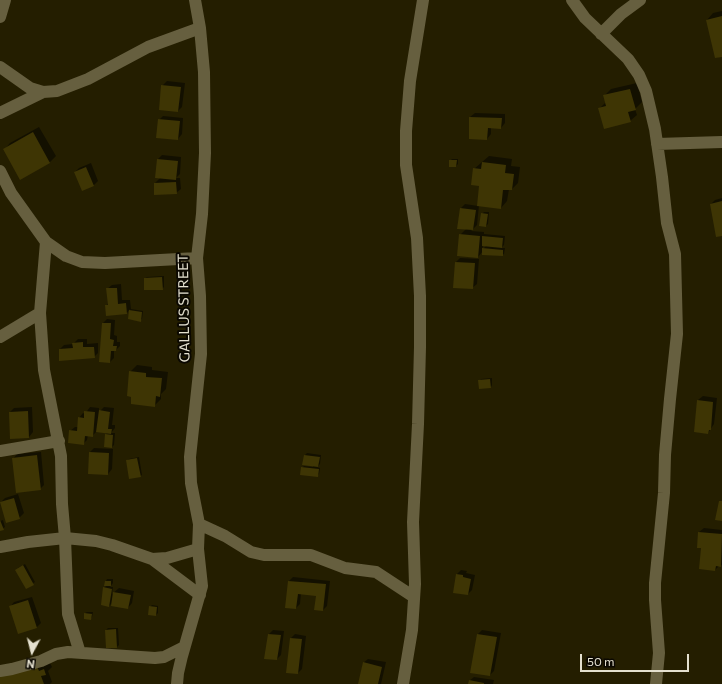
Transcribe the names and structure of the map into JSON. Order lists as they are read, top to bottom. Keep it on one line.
{"streets":{"street":["GALLUS STREET"]},"scale_bar":"50 m","north":"bottom"}
